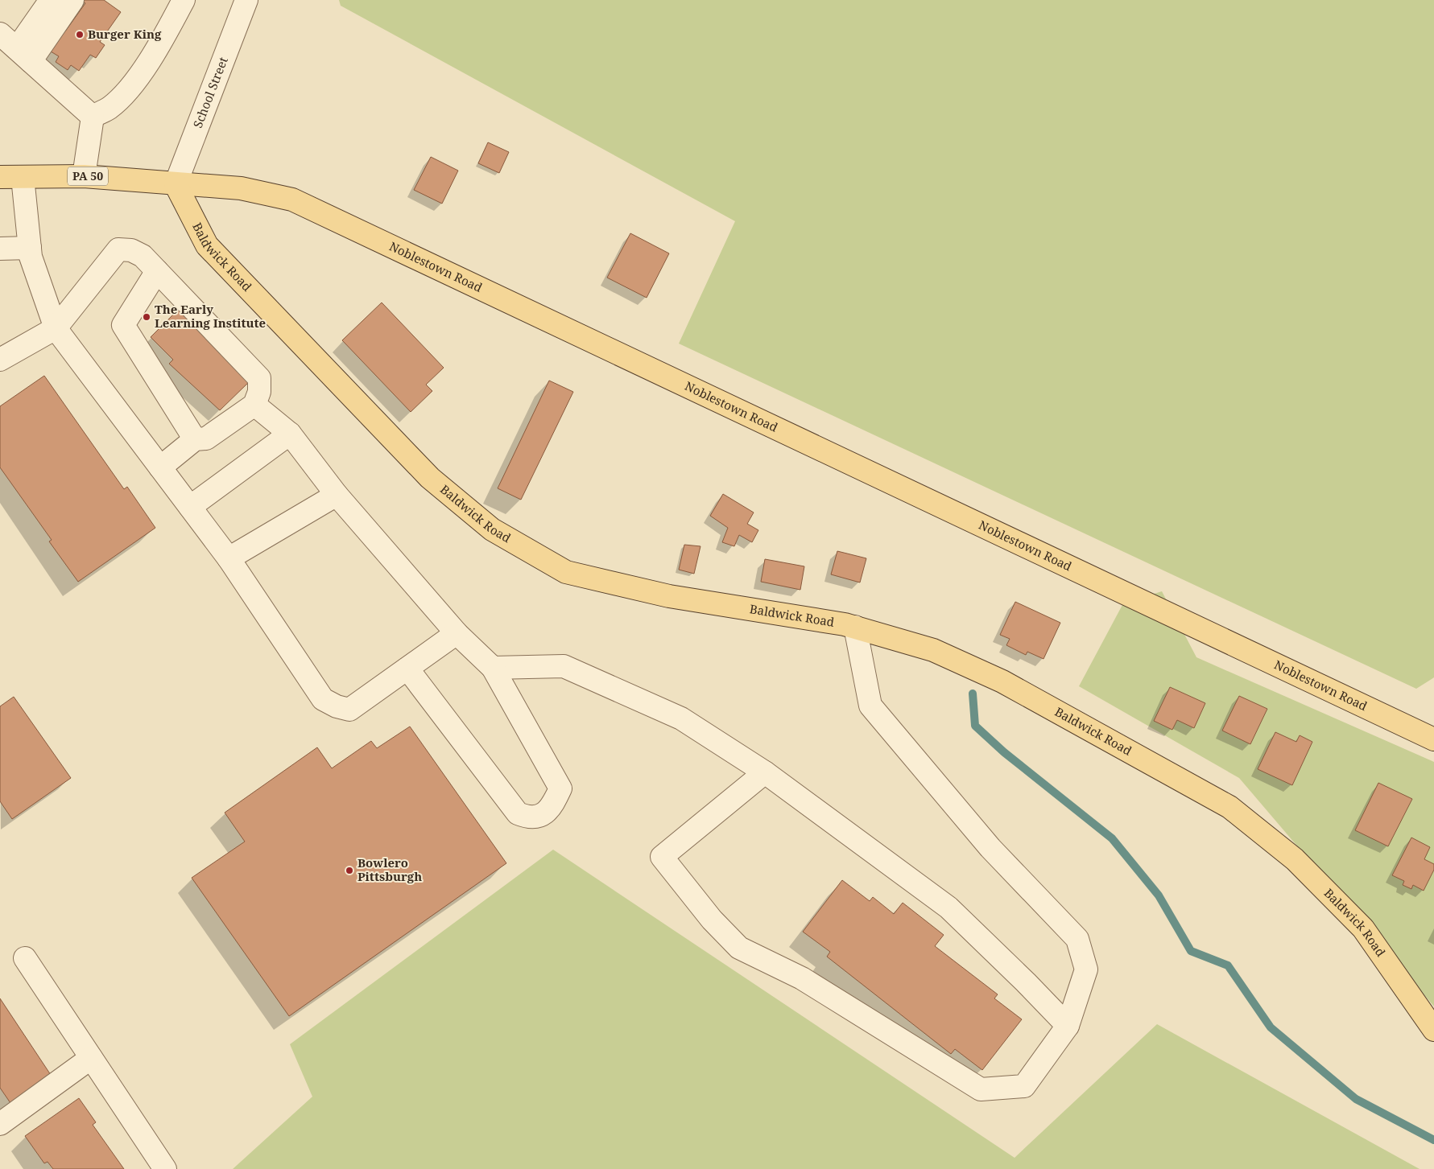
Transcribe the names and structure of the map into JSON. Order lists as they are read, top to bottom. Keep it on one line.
{"streets":{"main road":["PA 50","Baldwick Road","Noblestown Road"],"street":["School Street"]},"crossings":[["School Street","Baldwick Road"],["School Street","Noblestown Road"],["Baldwick Road","Noblestown Road"]],"places":["Burger King","The Early Learning Institute","Bowlero Pittsburgh"]}
